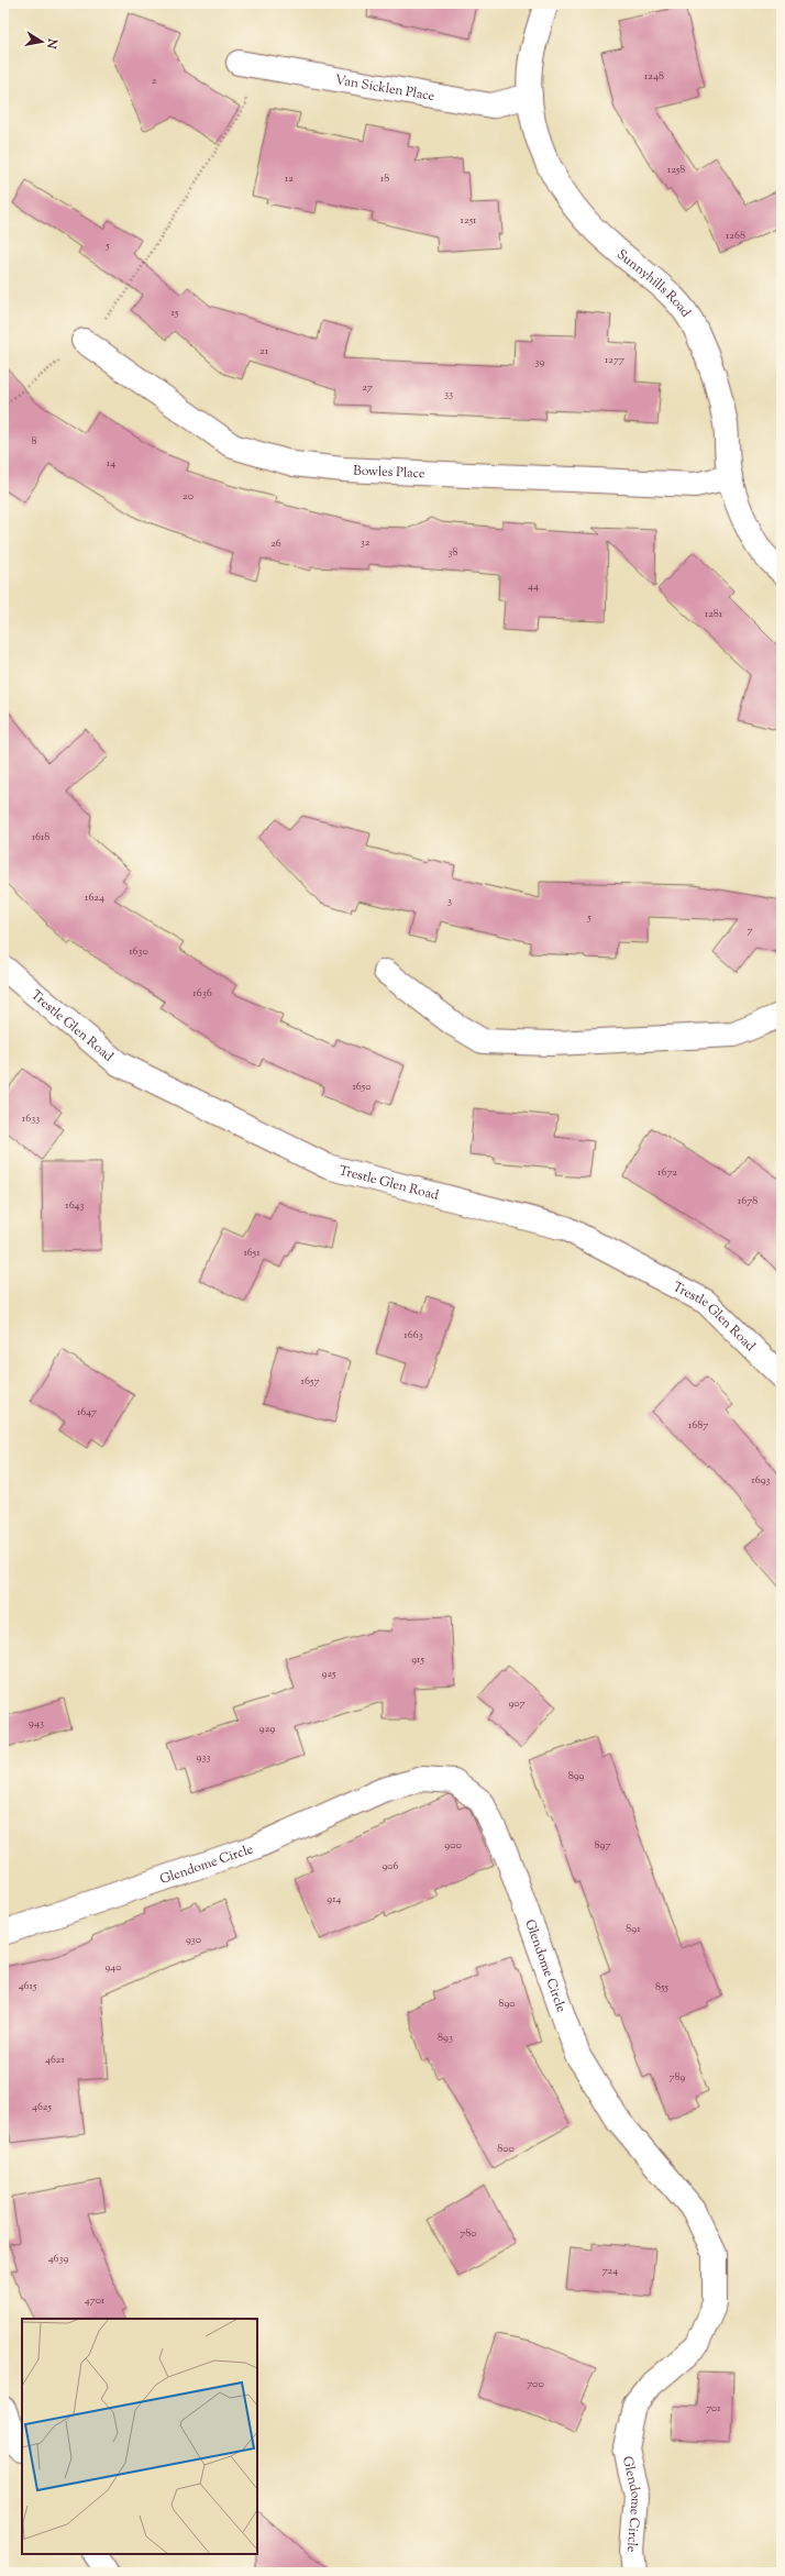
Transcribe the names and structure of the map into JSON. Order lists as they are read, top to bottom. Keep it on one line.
{"streets":{"street":["Van Sicklen Place","Sunnyhills Road","Bowles Place","Trestle Glen Road","Glendome Circle"]},"crossings":[["Van Sicklen Place","Sunnyhills Road"],["Sunnyhills Road","Bowles Place"]],"house_numbers":["1248","2","1258","12","18","1251","1268","5","15","21","1277","39","27","33","8","14","20","32","26","38","44","1281","1618","1624","3","5","7","1630","1636","1650","1633","1672","1678","1643","1651","1663","1657","1647","1687","1693","915","925","907","943","929","933","899","900","897","906","914","891","930","940","4615","855","890","893","4621","789","4625","800","780","4639","724","4701","700","701"],"north":"right"}
